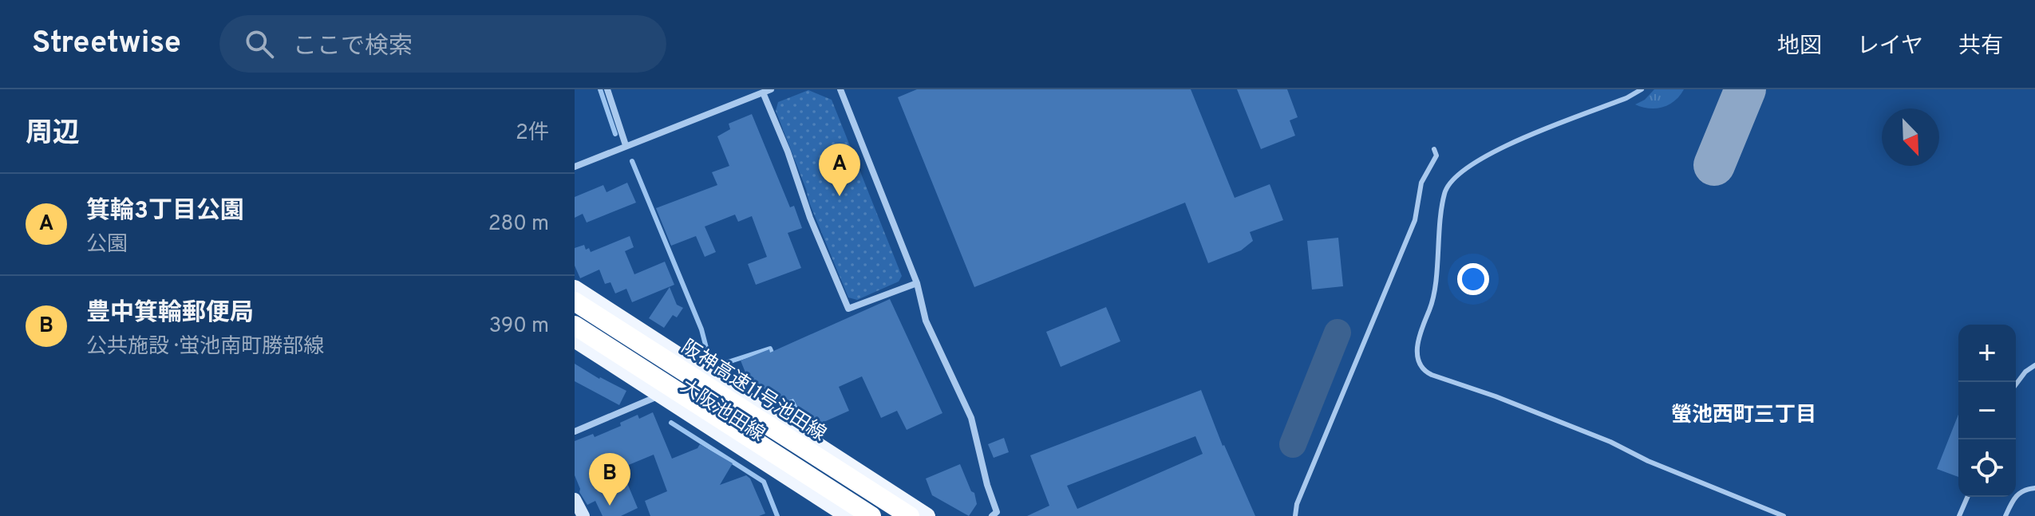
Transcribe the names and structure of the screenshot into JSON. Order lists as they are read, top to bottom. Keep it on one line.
{"streets":{"highway":["阪神高速11号池田線"],"main road":["大阪池田線"]},"districts":["螢池西町三丁目"],"north":"bottom right","page":{"header":"Streetwise","search":"ここで検索","nav":["地図","レイヤ","共有"],"heading":["周辺","2件"],"pins":["A","B"],"list":[{"mark":"A","name":"箕輪3丁目公園","note":"公園","value":"280 m"},{"mark":"B","name":"豊中箕輪郵便局","note":"公共施設 · 蛍池南町勝部線","value":"390 m"}],"map_buttons":["+","−"]}}
